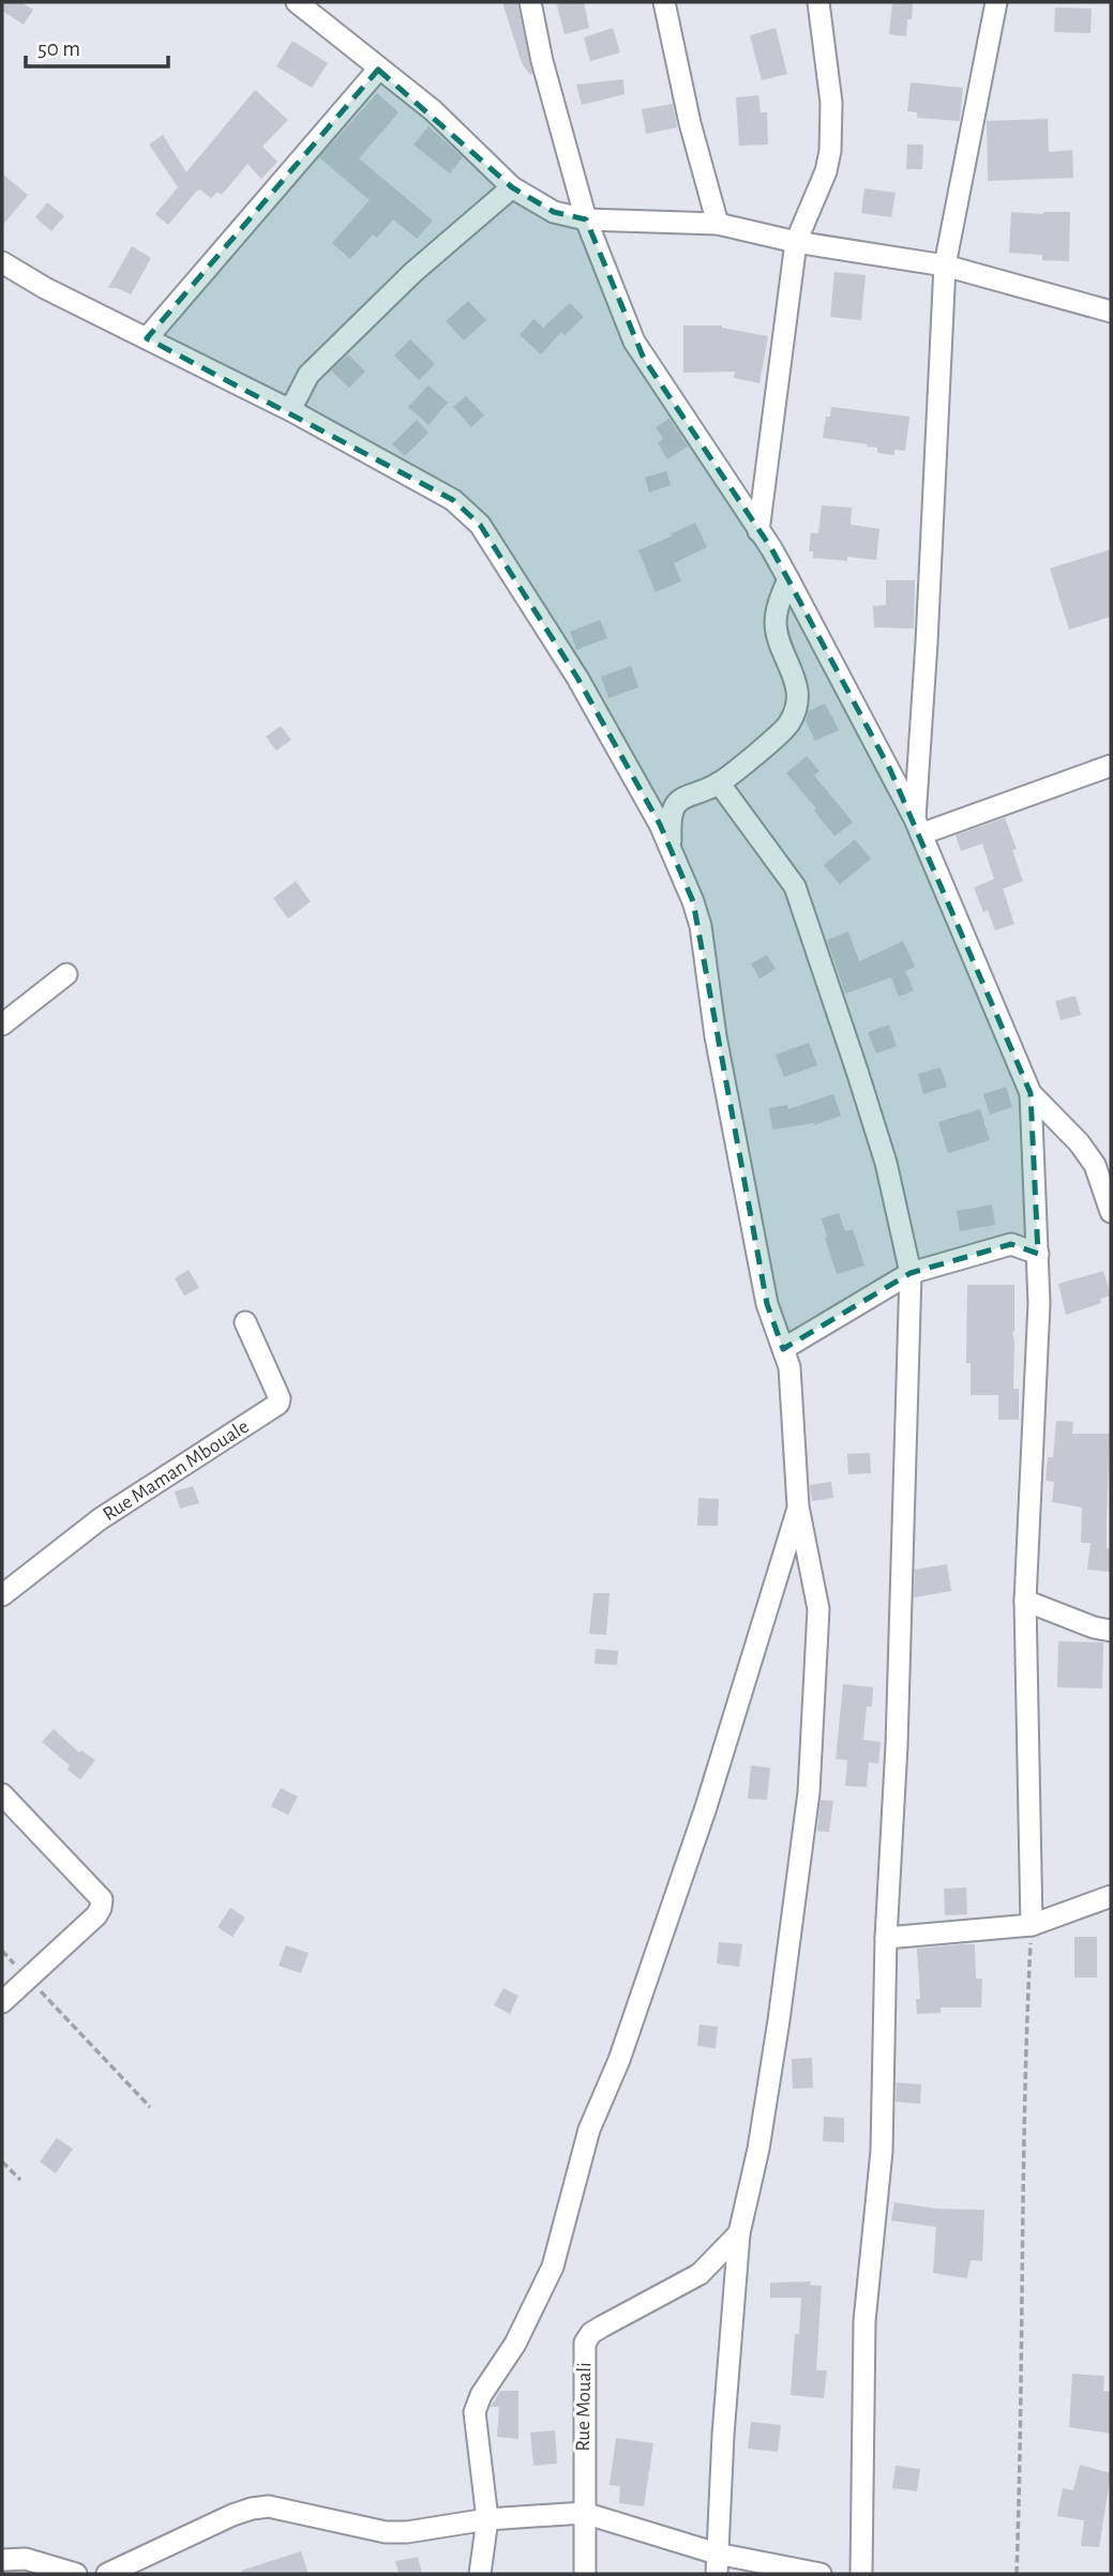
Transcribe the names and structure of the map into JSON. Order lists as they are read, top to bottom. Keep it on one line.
{"streets":{"street":["Rue Maman Mbouale","Rue Mouali"]},"scale_bar":"50 m"}
